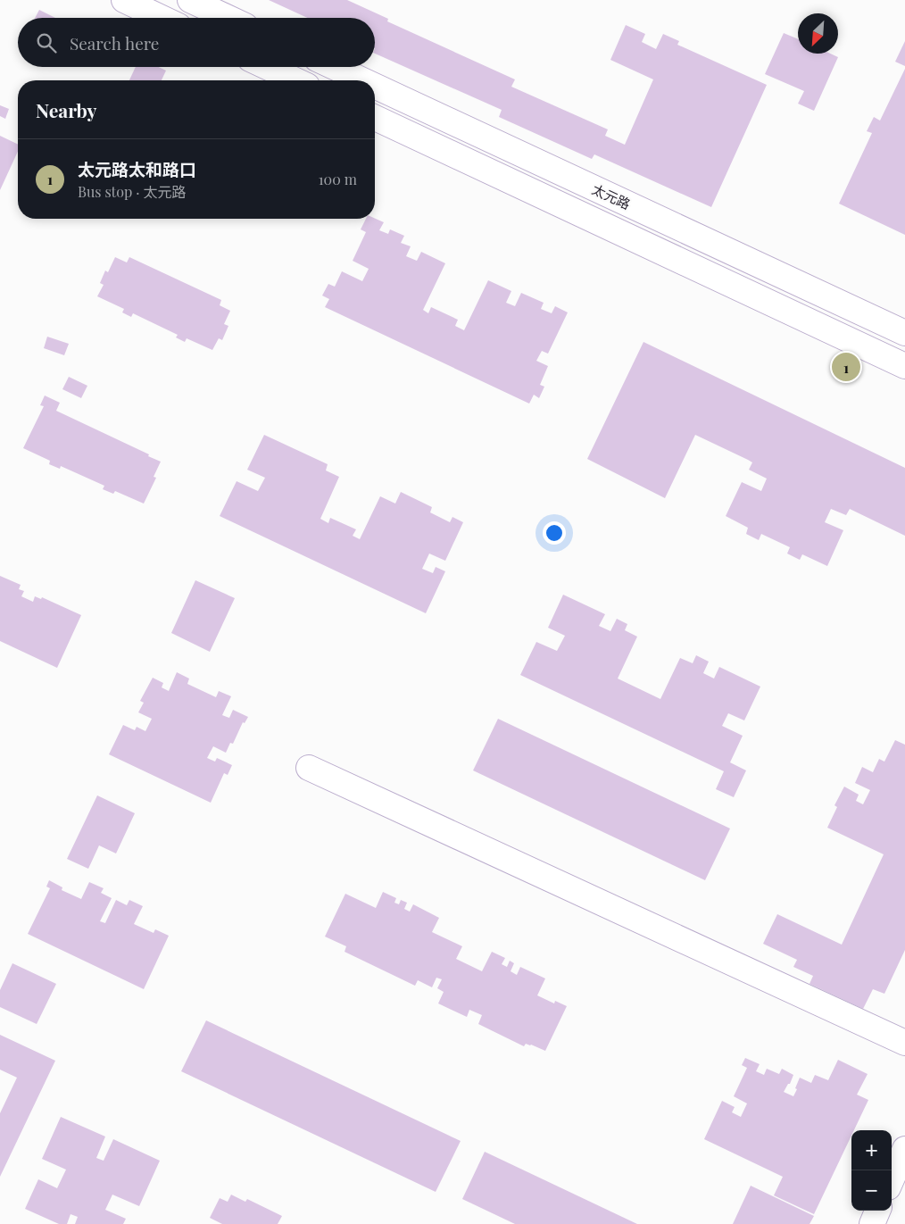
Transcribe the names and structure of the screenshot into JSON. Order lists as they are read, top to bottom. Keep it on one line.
{"streets":{"main road":["太元路"]},"north":"bottom left","page":{"search":"Search here","heading":"Nearby","list":[{"mark":"1","name":"太元路太和路口","note":"Bus stop · 太元路","value":"100 m"}],"pins":"1","map_buttons":["+","−"]}}
